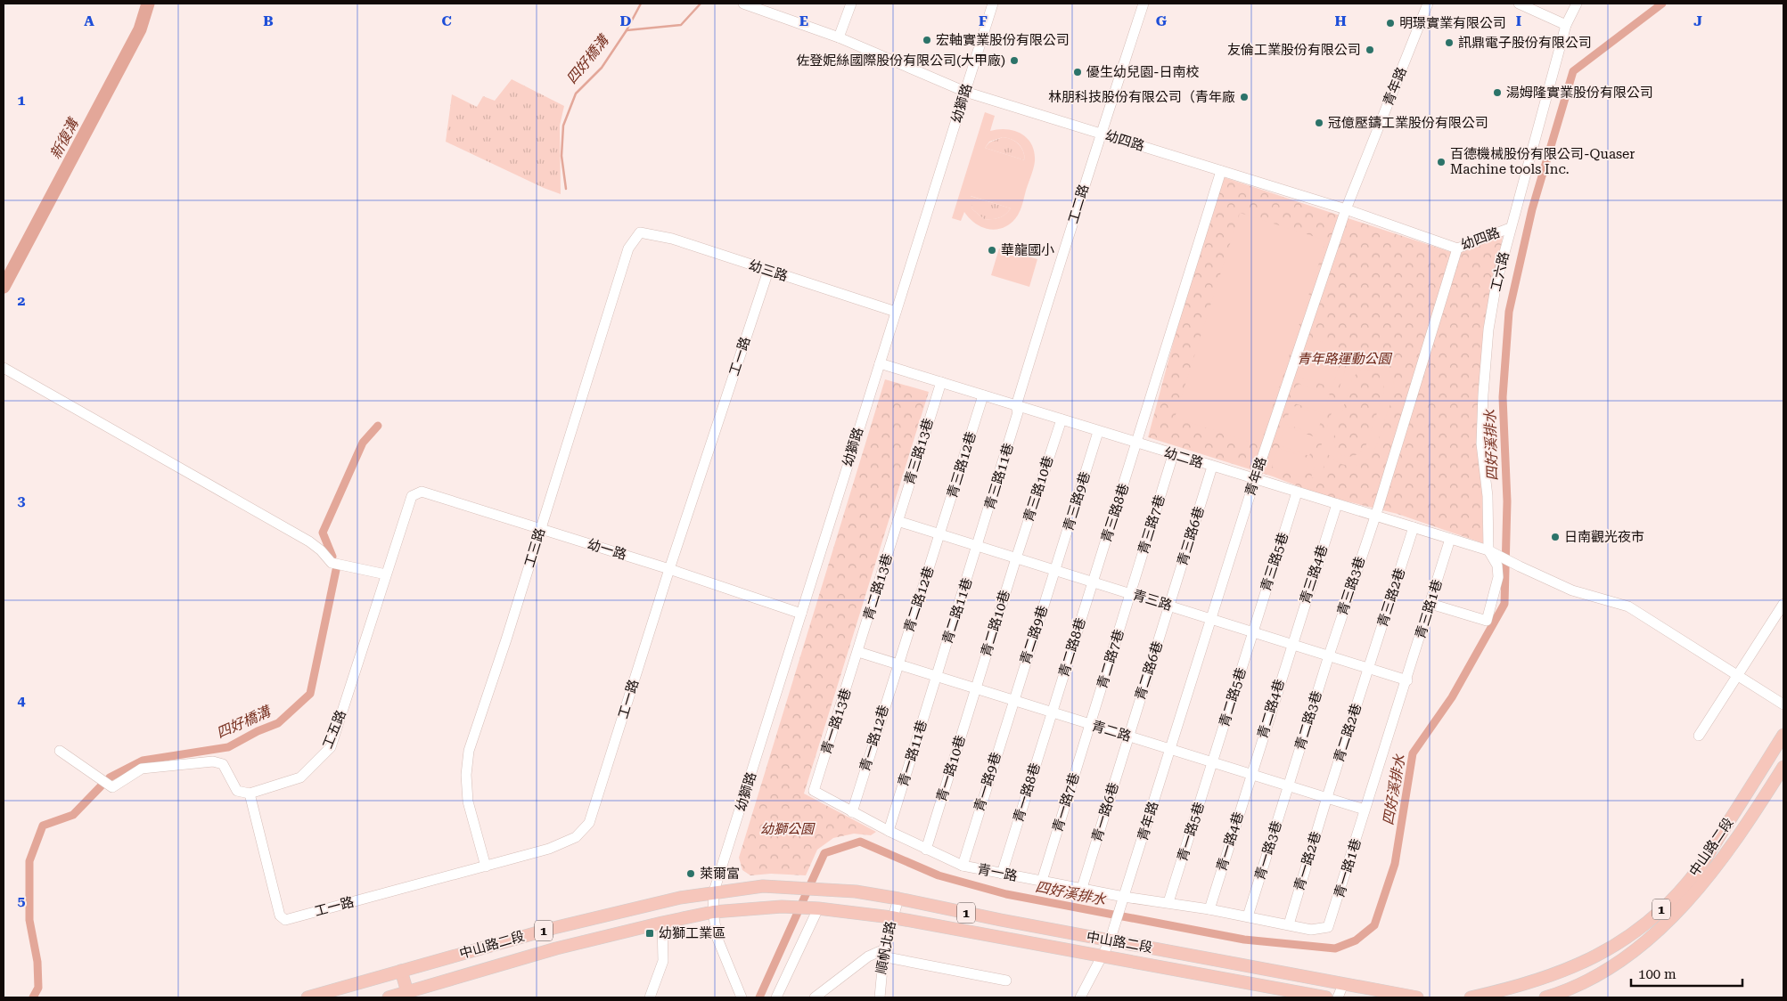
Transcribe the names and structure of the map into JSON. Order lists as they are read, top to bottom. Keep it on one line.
{"streets":{"main road":["中山路二段","1"],"street":["青年路","幼獅路","幼四路","工二路","幼三路","工六路","工一路","青三路13巷","幼二路","青三路12巷","青三路11巷","青三路10巷","青三路9巷","青三路8巷","青三路7巷","青三路6巷","工三路","幼一路","青三路5巷","青三路4巷","青三路3巷","青二路13巷","青三路2巷","青二路12巷","青三路","青三路1巷","青二路11巷","青二路10巷","青二路9巷","青二路8巷","青二路7巷","青二路6巷","青二路5巷","青二路4巷","青二路3巷","青一路13巷","工五路","青二路","青二路2巷","青一路12巷","青一路11巷","青一路10巷","青一路9巷","青一路8巷","青一路7巷","青一路6巷","青一路5巷","青一路4巷","青一路3巷","青一路2巷","青一路1巷","青一路","順帆北路"]},"crossings":[["青年路","幼四路"],["青年路","幼二路"],["青年路","青三路"],["青年路","青二路"],["青年路","中山路二段"],["青年路","青一路"],["幼獅路","幼四路"],["幼獅路","幼三路"],["幼獅路","幼二路"],["幼獅路","幼一路"],["幼獅路","中山路二段"],["幼四路","工二路"],["幼四路","工六路"],["幼四路","青三路8巷"],["幼四路","青三路3巷"],["工二路","幼二路"],["工二路","青三路11巷"],["幼三路","工一路"],["幼三路","工三路"],["工六路","幼二路"],["工一路","工三路"],["工一路","幼一路"],["工一路","工五路"],["青三路13巷","幼二路"],["青三路13巷","青二路13巷"],["青三路13巷","青三路"],["幼二路","青三路12巷"],["幼二路","青三路11巷"],["幼二路","青三路10巷"],["幼二路","青三路9巷"],["幼二路","青三路8巷"],["幼二路","青三路7巷"],["幼二路","青三路6巷"],["幼二路","青三路5巷"],["幼二路","青三路4巷"],["幼二路","青三路3巷"],["幼二路","青三路2巷"],["幼二路","青三路1巷"],["青三路12巷","青二路12巷"],["青三路12巷","青三路"],["青三路11巷","青三路"],["青三路11巷","青二路11巷"],["青三路10巷","青三路"],["青三路10巷","青二路10巷"],["青三路9巷","青三路"],["青三路9巷","青二路9巷"],["青三路8巷","青三路"],["青三路8巷","青二路8巷"],["青三路7巷","青三路"],["青三路7巷","青二路7巷"],["青三路6巷","青三路"],["青三路6巷","青二路6巷"],["工三路","幼一路"],["幼一路","工五路"],["青三路5巷","青三路"],["青三路5巷","青二路5巷"],["青三路4巷","青三路"],["青三路4巷","青二路4巷"],["青三路3巷","青三路"],["青三路3巷","青二路3巷"],["青二路13巷","青三路"],["青二路13巷","青一路13巷"],["青二路13巷","青二路"],["青三路2巷","青三路"],["青三路2巷","青二路2巷"],["青二路12巷","青三路"],["青二路12巷","青二路"],["青二路12巷","青一路12巷"],["青三路","青三路1巷"],["青三路","青二路11巷"],["青三路","青二路10巷"],["青三路","青二路9巷"],["青三路","青二路8巷"],["青三路","青二路7巷"],["青三路","青二路6巷"],["青三路","青二路5巷"],["青三路","青二路4巷"],["青三路","青二路3巷"],["青三路","青二路2巷"],["青三路1巷","青二路"],["青三路1巷","青一路1巷"],["青二路11巷","青二路"],["青二路11巷","青一路11巷"],["青二路10巷","青二路"],["青二路10巷","青一路10巷"],["青二路9巷","青二路"],["青二路9巷","青一路9巷"],["青二路8巷","青二路"],["青二路8巷","青一路8巷"],["青二路7巷","青二路"],["青二路7巷","青一路7巷"],["青二路6巷","青二路"],["青二路6巷","青一路6巷"],["青二路5巷","青二路"],["青二路5巷","青一路5巷"],["青二路4巷","青二路"],["青二路4巷","青一路4巷"],["青二路3巷","青二路"],["青二路3巷","青一路3巷"],["青一路13巷","青二路"],["青一路13巷","青一路"],["青二路","青二路2巷"],["青二路","青一路12巷"],["青二路","青一路11巷"],["青二路","青一路10巷"],["青二路","青一路9巷"],["青二路","青一路8巷"],["青二路","青一路7巷"],["青二路","青一路6巷"],["青二路","青一路5巷"],["青二路","青一路4巷"],["青二路","青一路3巷"],["青二路","青一路2巷"],["青二路","青一路1巷"],["青二路2巷","青一路2巷"],["青一路12巷","青一路"],["青一路11巷","青一路"],["青一路10巷","青一路"],["青一路9巷","青一路"],["青一路8巷","青一路"],["青一路7巷","青一路"],["青一路6巷","青一路"],["青一路5巷","青一路"],["青一路4巷","青一路"],["中山路二段","順帆北路"],["青一路3巷","青一路"],["青一路2巷","青一路"],["青一路1巷","青一路"]],"water":["四好橋溝","新復溝","四好溪排水"],"parks":["青年路運動公園","幼獅公園"],"places":{"other":["明璟實業有限公司","宏軸實業股份有限公司","訊鼎電子股份有限公司","友倫工業股份有限公司","佐登妮絲國際股份有限公司(大甲廠)","優生幼兒園-日南校","湯姆隆實業股份有限公司","林朋科技股份有限公司（青年廠","冠億壓鑄工業股份有限公司","百德機械股份有限公司-Quaser Machine tools Inc.","華龍國小","日南觀光夜市","萊爾富"],"transit":["幼獅工業區"]},"scale_bar":"100 m","grid":{"columns":["A","B","C","D","E","F","G","H","I","J"],"rows":["1","2","3","4","5"]}}
